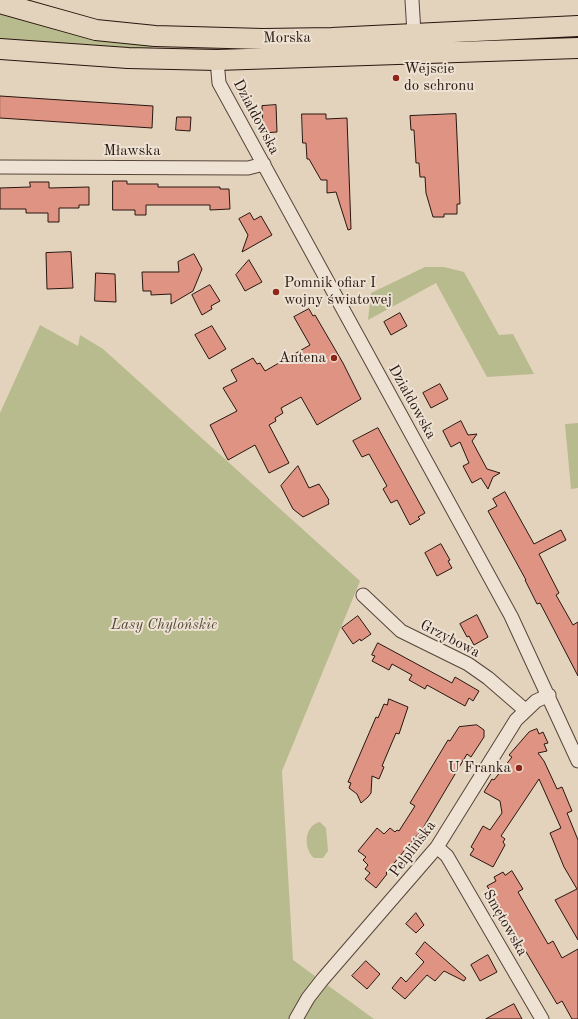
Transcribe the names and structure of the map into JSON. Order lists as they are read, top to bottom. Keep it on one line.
{"streets":{"main road":["Morska"],"street":["Działdowska","Mławska","Grzybowa","Pelplińska","Smętowska"]},"crossings":[["Morska","Działdowska"],["Działdowska","Mławska"],["Działdowska","Pelplińska"],["Grzybowa","Pelplińska"],["Pelplińska","Smętowska"]],"parks":["Lasy Chylońskie"],"places":["Wejscie do schronu","Pomnik ofiar I wojny światowej","Antena","U Franka"]}
